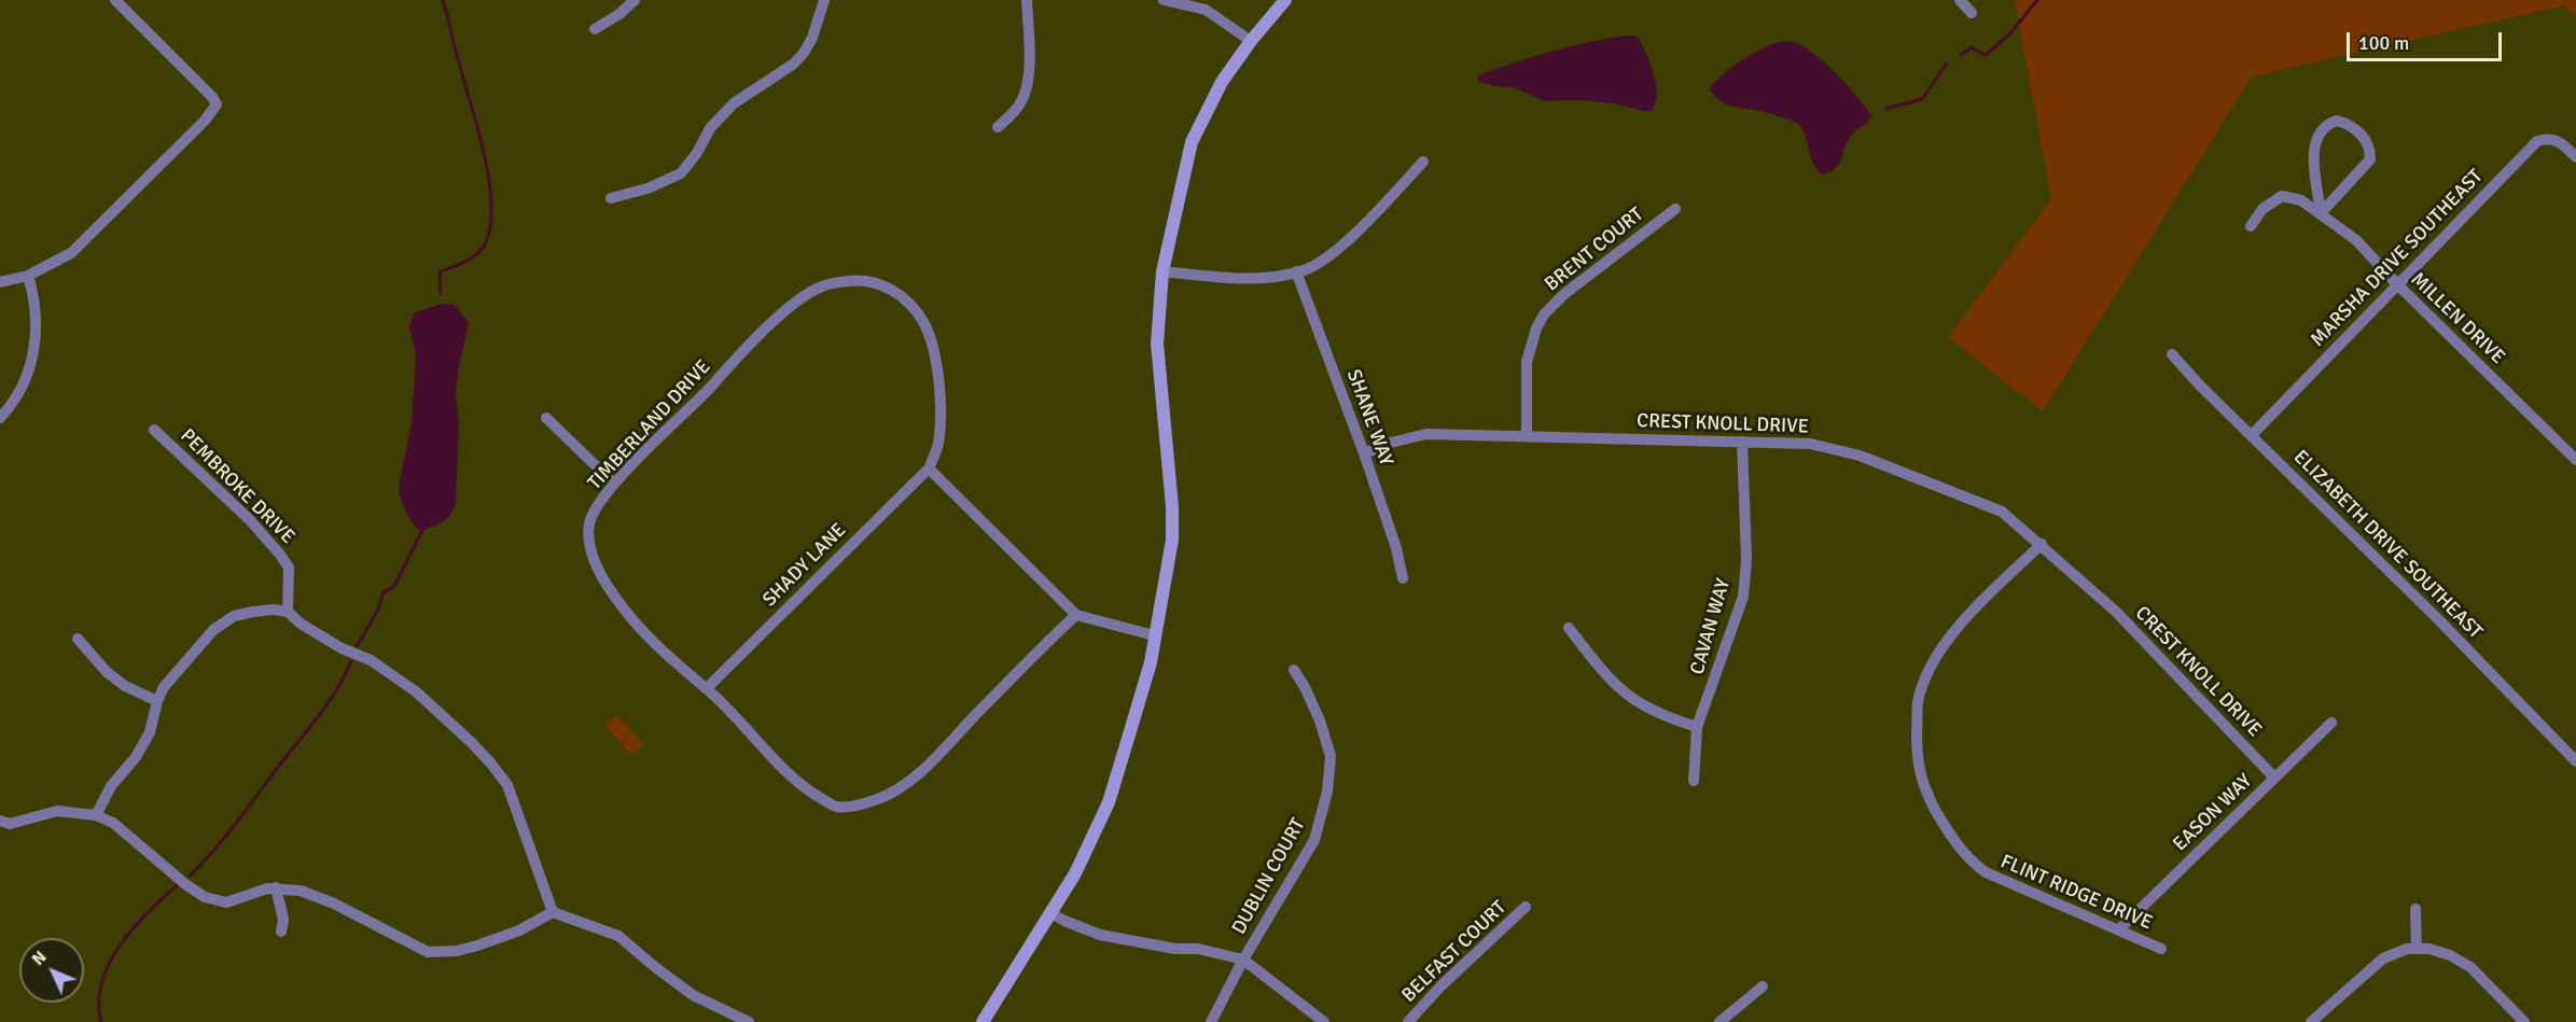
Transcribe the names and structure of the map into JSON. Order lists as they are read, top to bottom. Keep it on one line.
{"streets":{"street":["BRENT COURT","MARSHA DRIVE SOUTHEAST","MILLEN DRIVE","SHANE WAY","CREST KNOLL DRIVE","TIMBERLAND DRIVE","PEMBROKE DRIVE","ELIZABETH DRIVE SOUTHEAST","SHADY LANE","CAVAN WAY","EASON WAY","DUBLIN COURT","FLINT RIDGE DRIVE","BELFAST COURT"]},"crossings":[["BRENT COURT","CREST KNOLL DRIVE"],["MARSHA DRIVE SOUTHEAST","MILLEN DRIVE"],["MARSHA DRIVE SOUTHEAST","ELIZABETH DRIVE SOUTHEAST"],["SHANE WAY","CREST KNOLL DRIVE"],["CREST KNOLL DRIVE","CAVAN WAY"],["CREST KNOLL DRIVE","EASON WAY"],["CREST KNOLL DRIVE","FLINT RIDGE DRIVE"],["TIMBERLAND DRIVE","SHADY LANE"],["EASON WAY","FLINT RIDGE DRIVE"]],"scale_bar":"100 m","north":"top left"}
